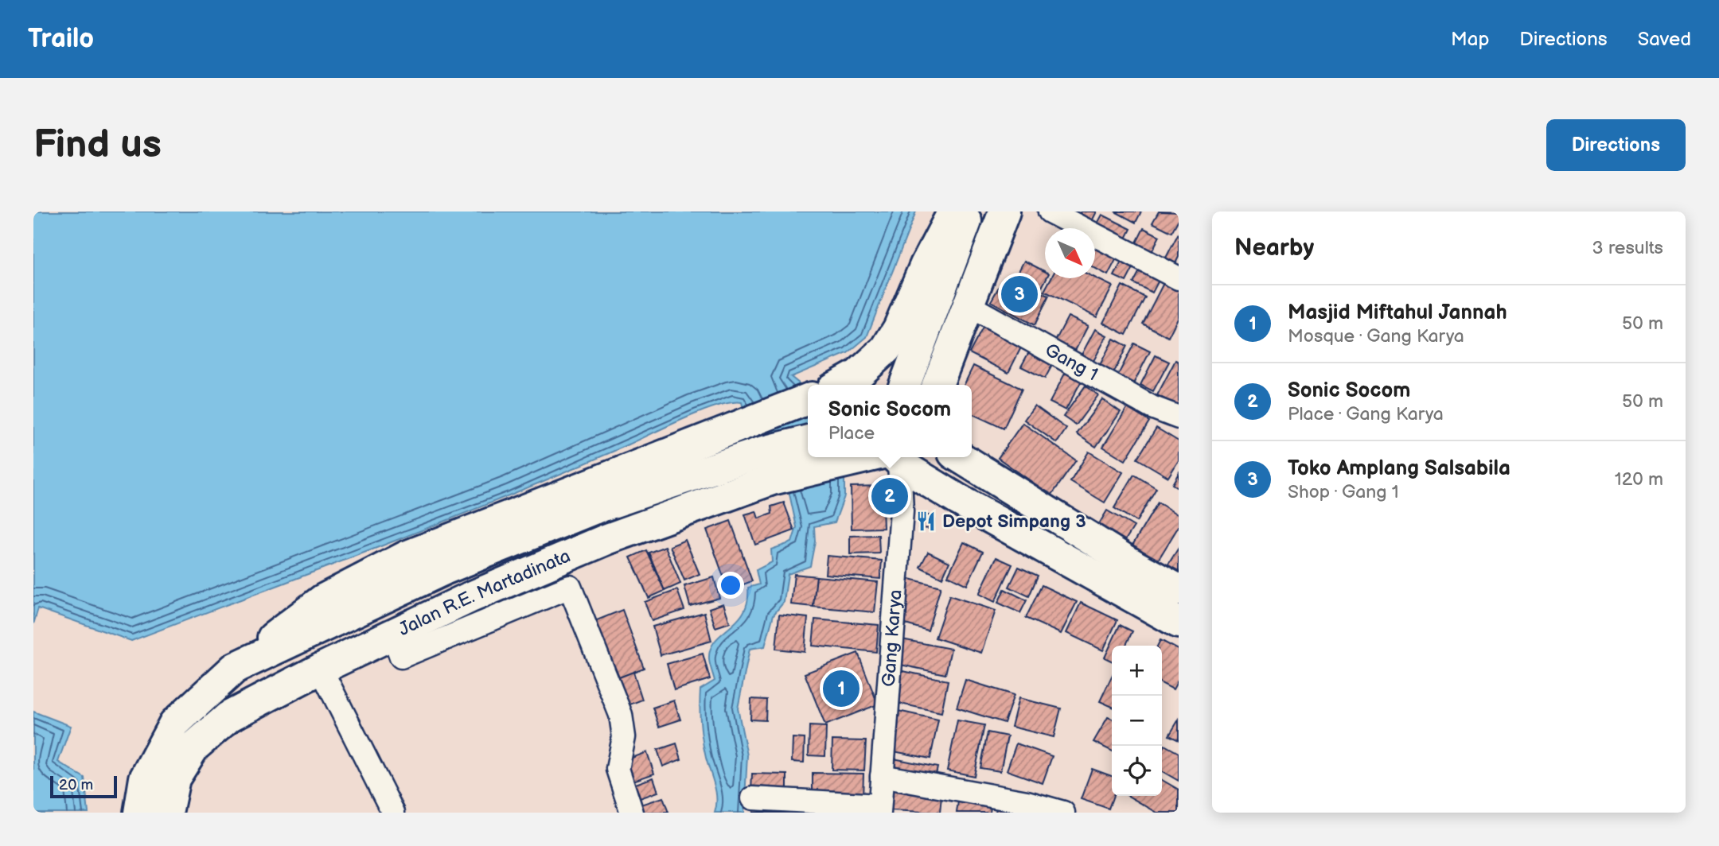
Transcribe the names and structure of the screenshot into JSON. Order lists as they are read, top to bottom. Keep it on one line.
{"streets":{"highway":["Jalan R.E. Martadinata"],"street":["Gang 1","Gang Karya"]},"places":{"restaurant":["Depot Simpang 3"]},"scale_bar":"20 m","north":"bottom right","page":{"header":"Trailo","nav":["Map","Directions","Saved"],"buttons":"Directions","title":"Find us","heading":["Nearby","3 results"],"pins":["3","2","1"],"list":[{"mark":"1","name":"Masjid Miftahul Jannah","note":"Mosque · Gang Karya","value":"50 m"},{"mark":"2","name":"Sonic Socom","note":"Place · Gang Karya","value":"50 m"},{"mark":"3","name":"Toko Amplang Salsabila","note":"Shop · Gang 1","value":"120 m"}],"popup":["Sonic Socom","Place"],"map_buttons":["+","−"],"scale":"20 m"}}
